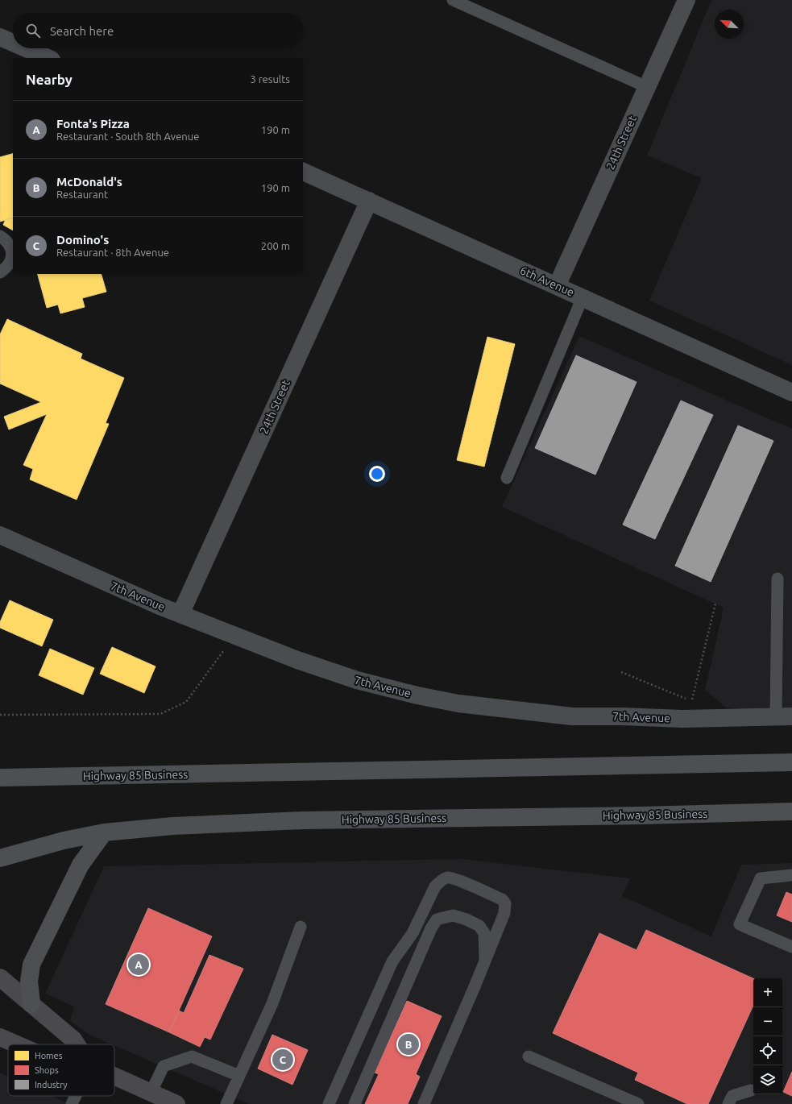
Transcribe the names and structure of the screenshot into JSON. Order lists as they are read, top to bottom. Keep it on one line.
{"streets":{"main road":["Highway 85 Business"],"street":["24th Street","6th Avenue","7th Avenue"]},"crossings":[["24th Street","6th Avenue"],["24th Street","7th Avenue"]],"legend":["Homes","Shops","Industry"],"north":"top left","page":{"search":"Search here","heading":["Nearby","3 results"],"list":[{"mark":"A","name":"Fonta's Pizza","note":"Restaurant · South 8th Avenue","value":"190 m"},{"mark":"B","name":"McDonald's","note":"Restaurant","value":"190 m"},{"mark":"C","name":"Domino's","note":"Restaurant · 8th Avenue","value":"200 m"}],"pins":["A","B","C"],"map_buttons":["+","−"]}}
